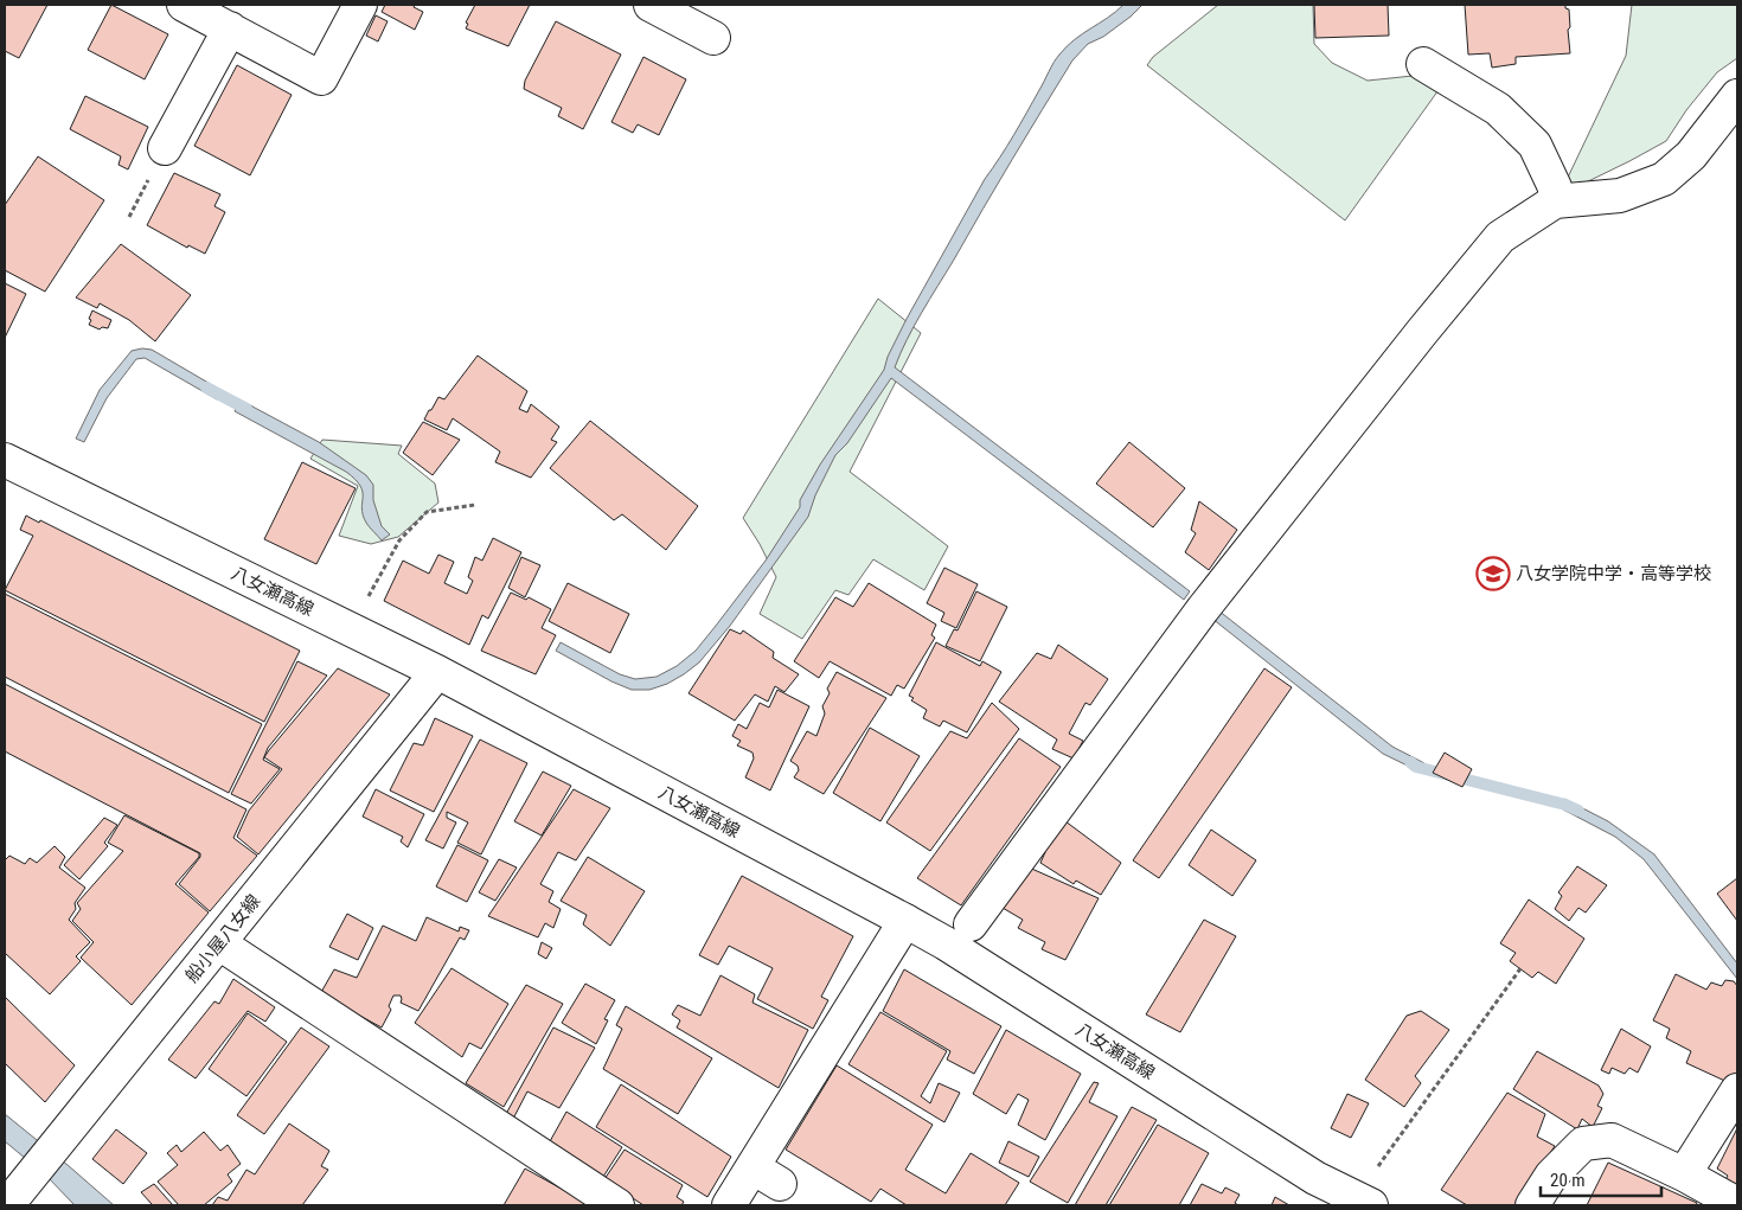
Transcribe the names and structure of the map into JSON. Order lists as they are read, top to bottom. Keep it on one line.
{"streets":{"street":["八女瀬高線","船小屋八女線"]},"crossings":[["八女瀬高線","船小屋八女線"]],"places":{"school or university":["八女学院中学・高等学校"]},"scale_bar":"20 m"}
